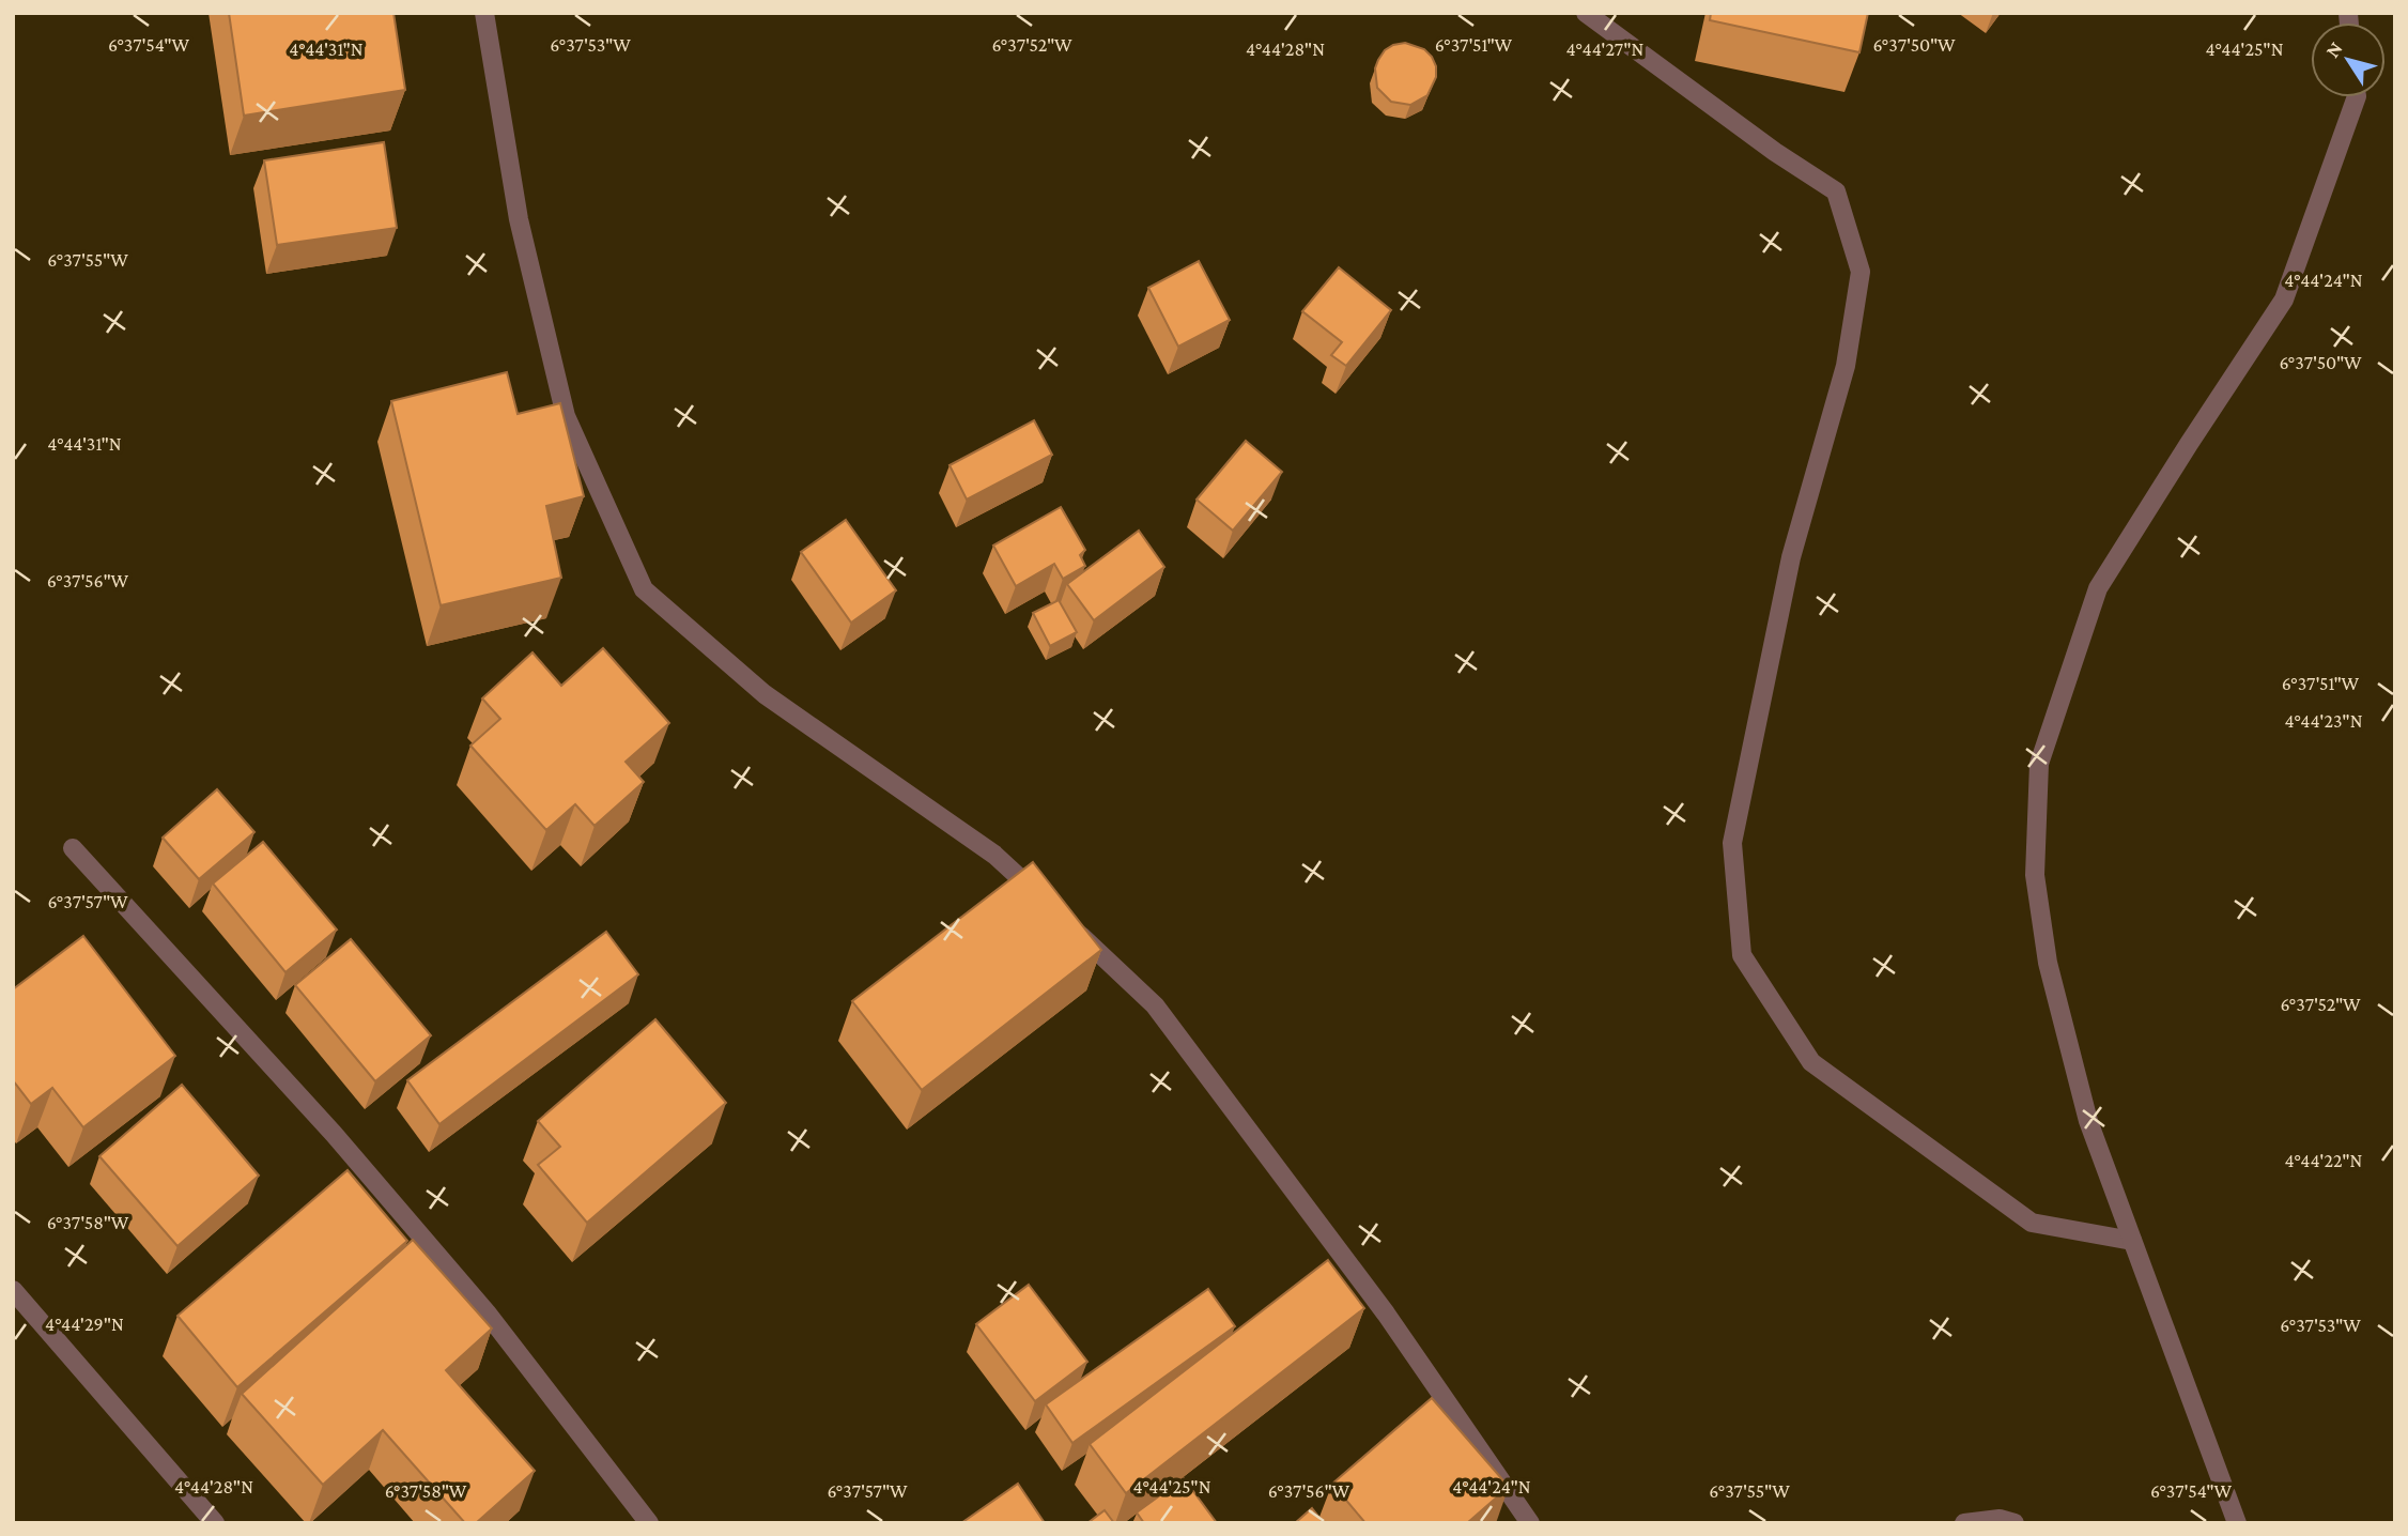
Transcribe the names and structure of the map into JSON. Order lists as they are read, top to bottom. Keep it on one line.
{"north":"top left","coordinates":["6°37'54\"W","6°37'52\"W","6°37'53\"W","6°37'51\"W","6°37'50\"W","4°44'31\"N","4°44'28\"N","4°44'27\"N","4°44'25\"N","6°37'55\"W","4°44'24\"N","6°37'56\"W","4°44'23\"N","6°37'57\"W","4°44'22\"N","6°37'58\"W","4°44'29\"N"]}
